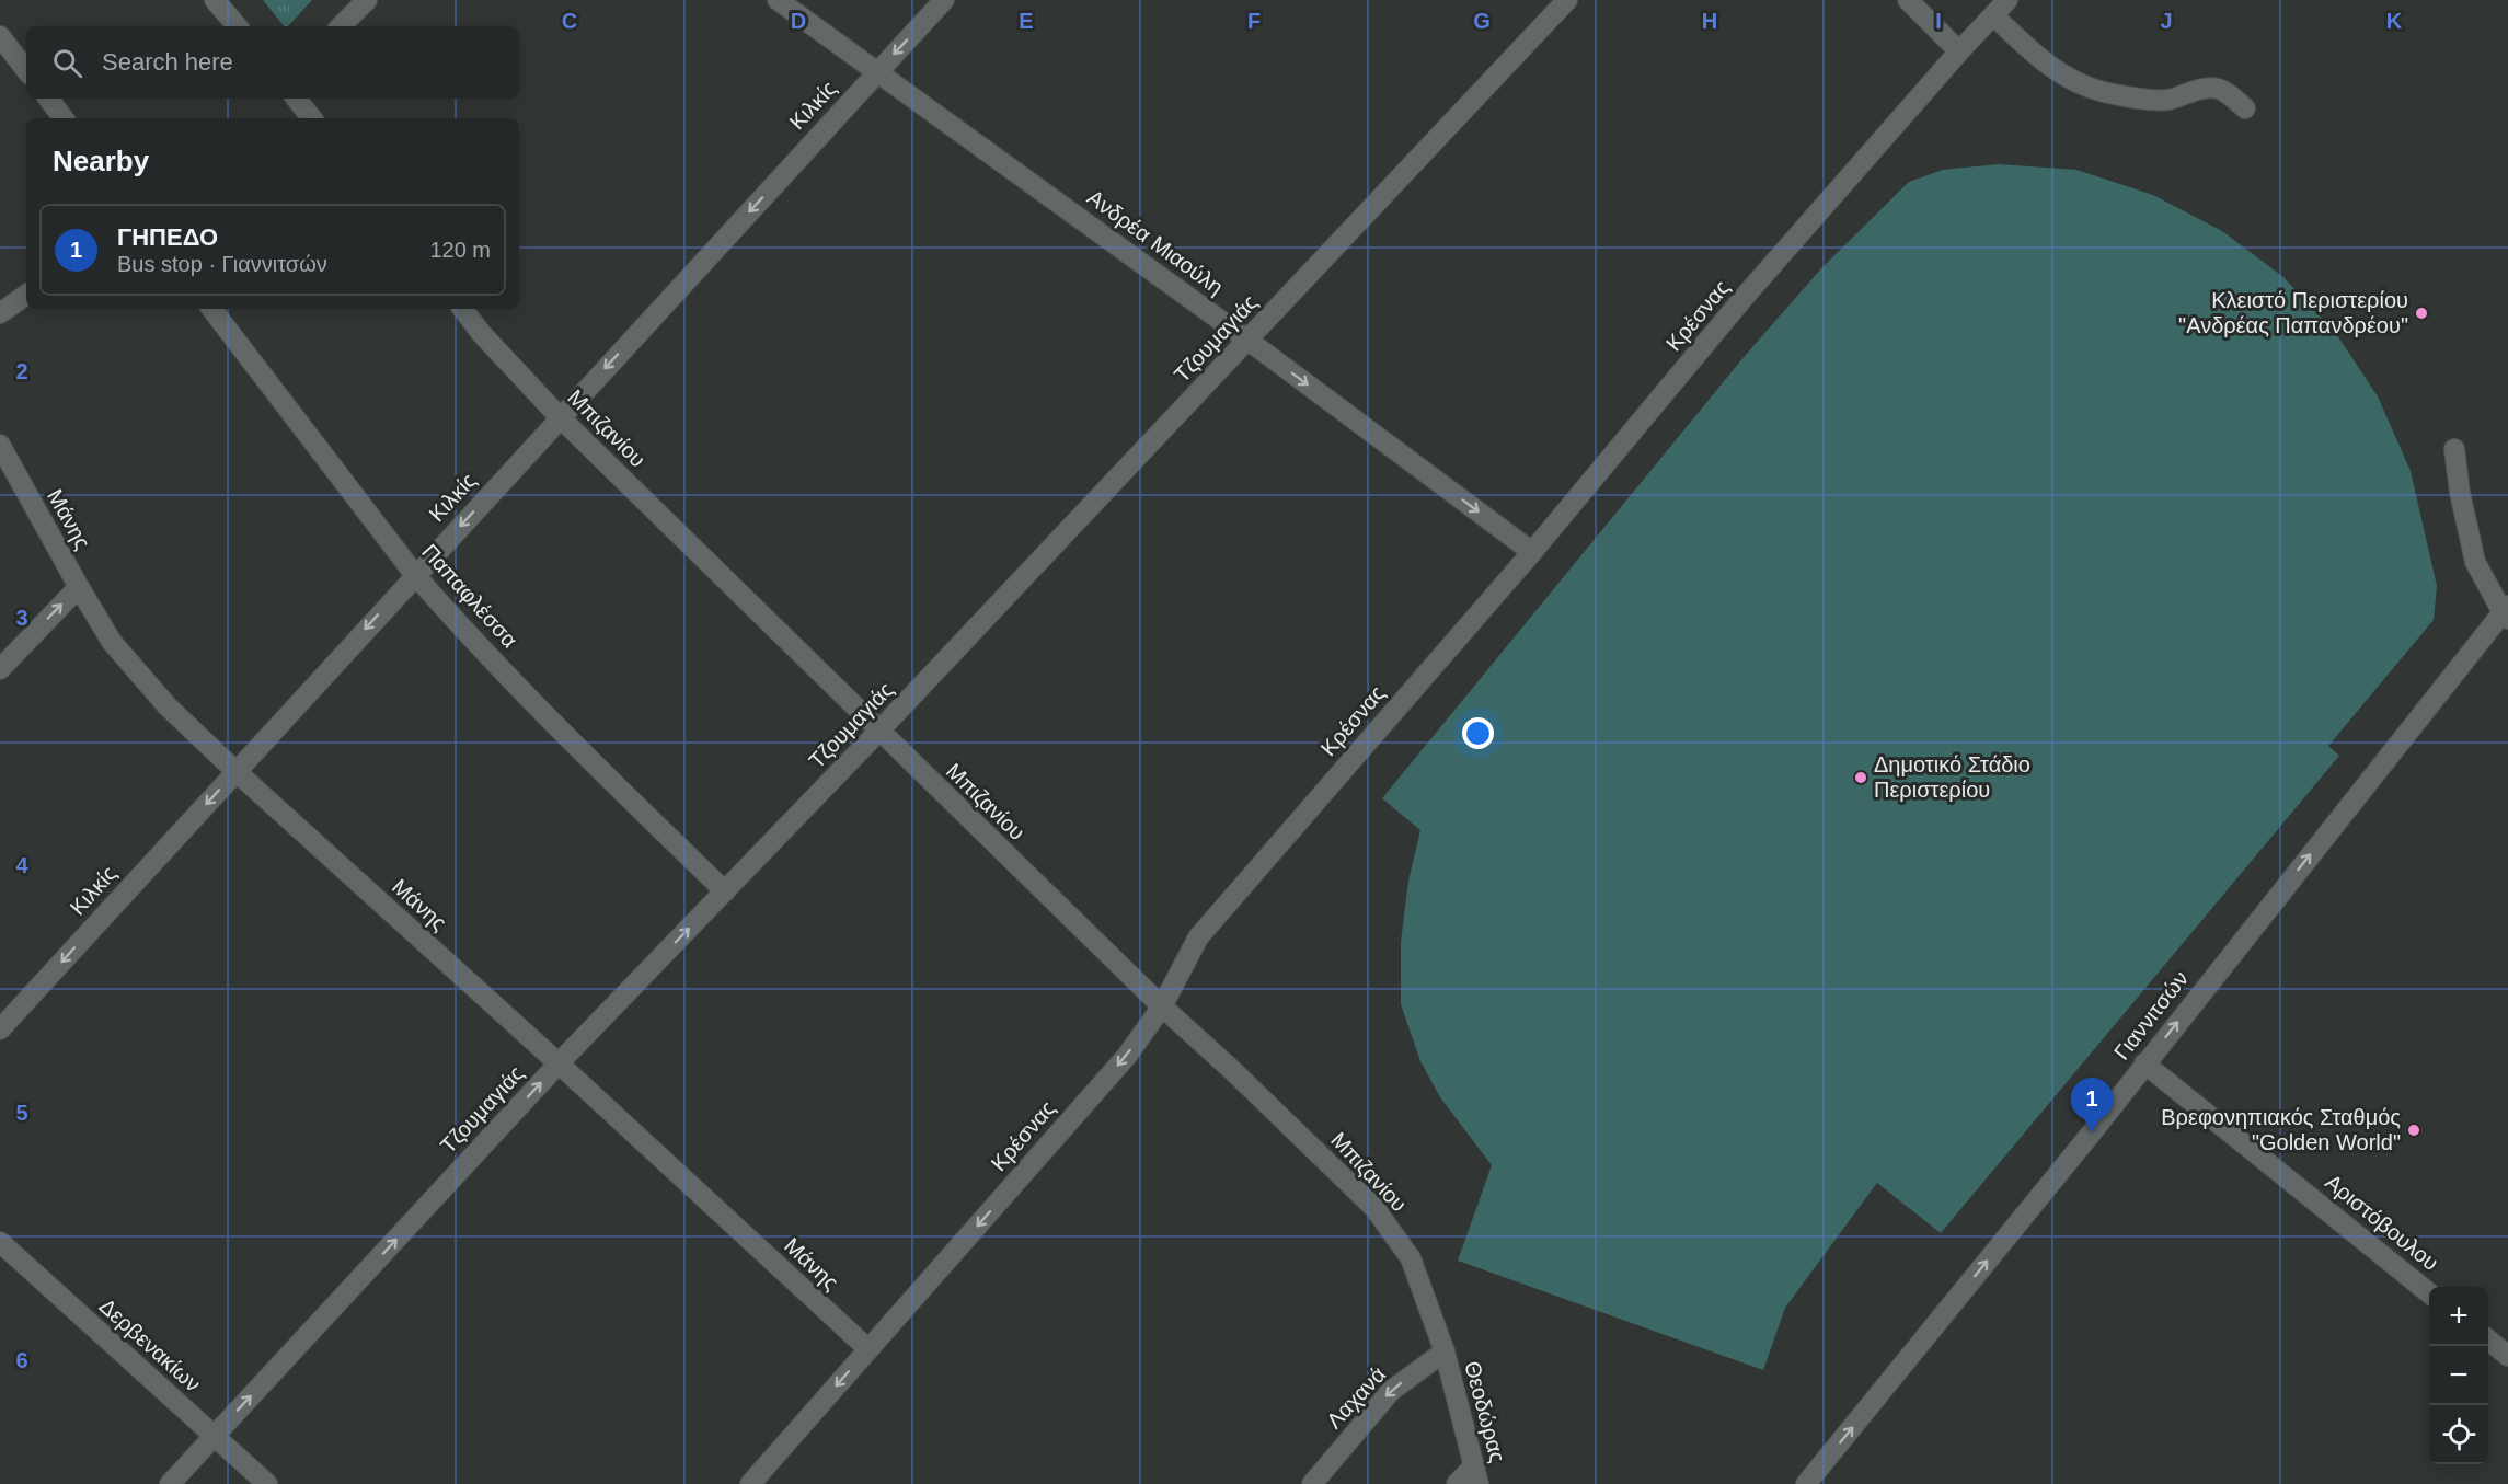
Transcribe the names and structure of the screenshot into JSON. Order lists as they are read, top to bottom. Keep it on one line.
{"streets":{"street":["Κιλκίς","Ανδρέα Μιαούλη","Κρέσνας","Τζουμαγιάς","Μπιζανίου","Μάνης","Παπαφλέσσα","Γιαννιτσών","Αριστόβουλου","Δερβενακίων","Λαχανά","Θεοδώρας"]},"crossings":[["Κιλκίς","Ανδρέα Μιαούλη"],["Κιλκίς","Μπιζανίου"],["Κιλκίς","Μάνης"],["Κιλκίς","Παπαφλέσσα"],["Ανδρέα Μιαούλη","Κρέσνας"],["Ανδρέα Μιαούλη","Τζουμαγιάς"],["Κρέσνας","Μπιζανίου"],["Κρέσνας","Μάνης"],["Τζουμαγιάς","Μπιζανίου"],["Τζουμαγιάς","Μάνης"],["Τζουμαγιάς","Παπαφλέσσα"],["Τζουμαγιάς","Δερβενακίων"],["Μπιζανίου","Λαχανά"],["Μπιζανίου","Θεοδώρας"],["Γιαννιτσών","Αριστόβουλου"],["Λαχανά","Θεοδώρας"]],"one_way":["Κιλκίς","Ανδρέα Μιαούλη","Τζουμαγιάς","Γιαννιτσών","Λαχανά"],"places":["Κλειστό Περιστερίου \"Ανδρέας Παπανδρέου\"","Δημοτικό Στάδιο Περιστερίου","Βρεφονηπιακός Σταθμός \"Golden World\""],"page":{"search":"Search here","heading":"Nearby","list":[{"mark":"1","name":"ΓΗΠΕΔΟ","note":"Bus stop · Γιαννιτσών","value":"120 m"}],"pins":"1","map_buttons":["+","−"]},"grid":{"columns":["C","D","E","F","G","H","I","J","K"],"rows":["2","3","4","5","6"]}}
